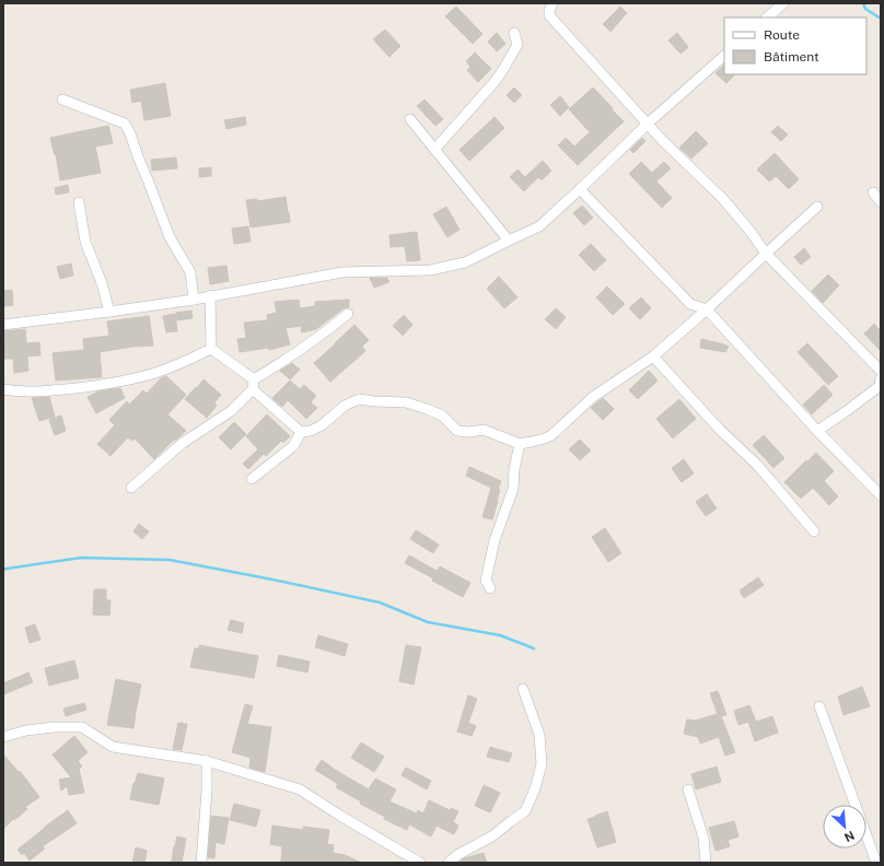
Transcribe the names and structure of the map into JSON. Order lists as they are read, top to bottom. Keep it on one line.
{"legend":["Route","Bâtiment"],"north":"bottom right"}
